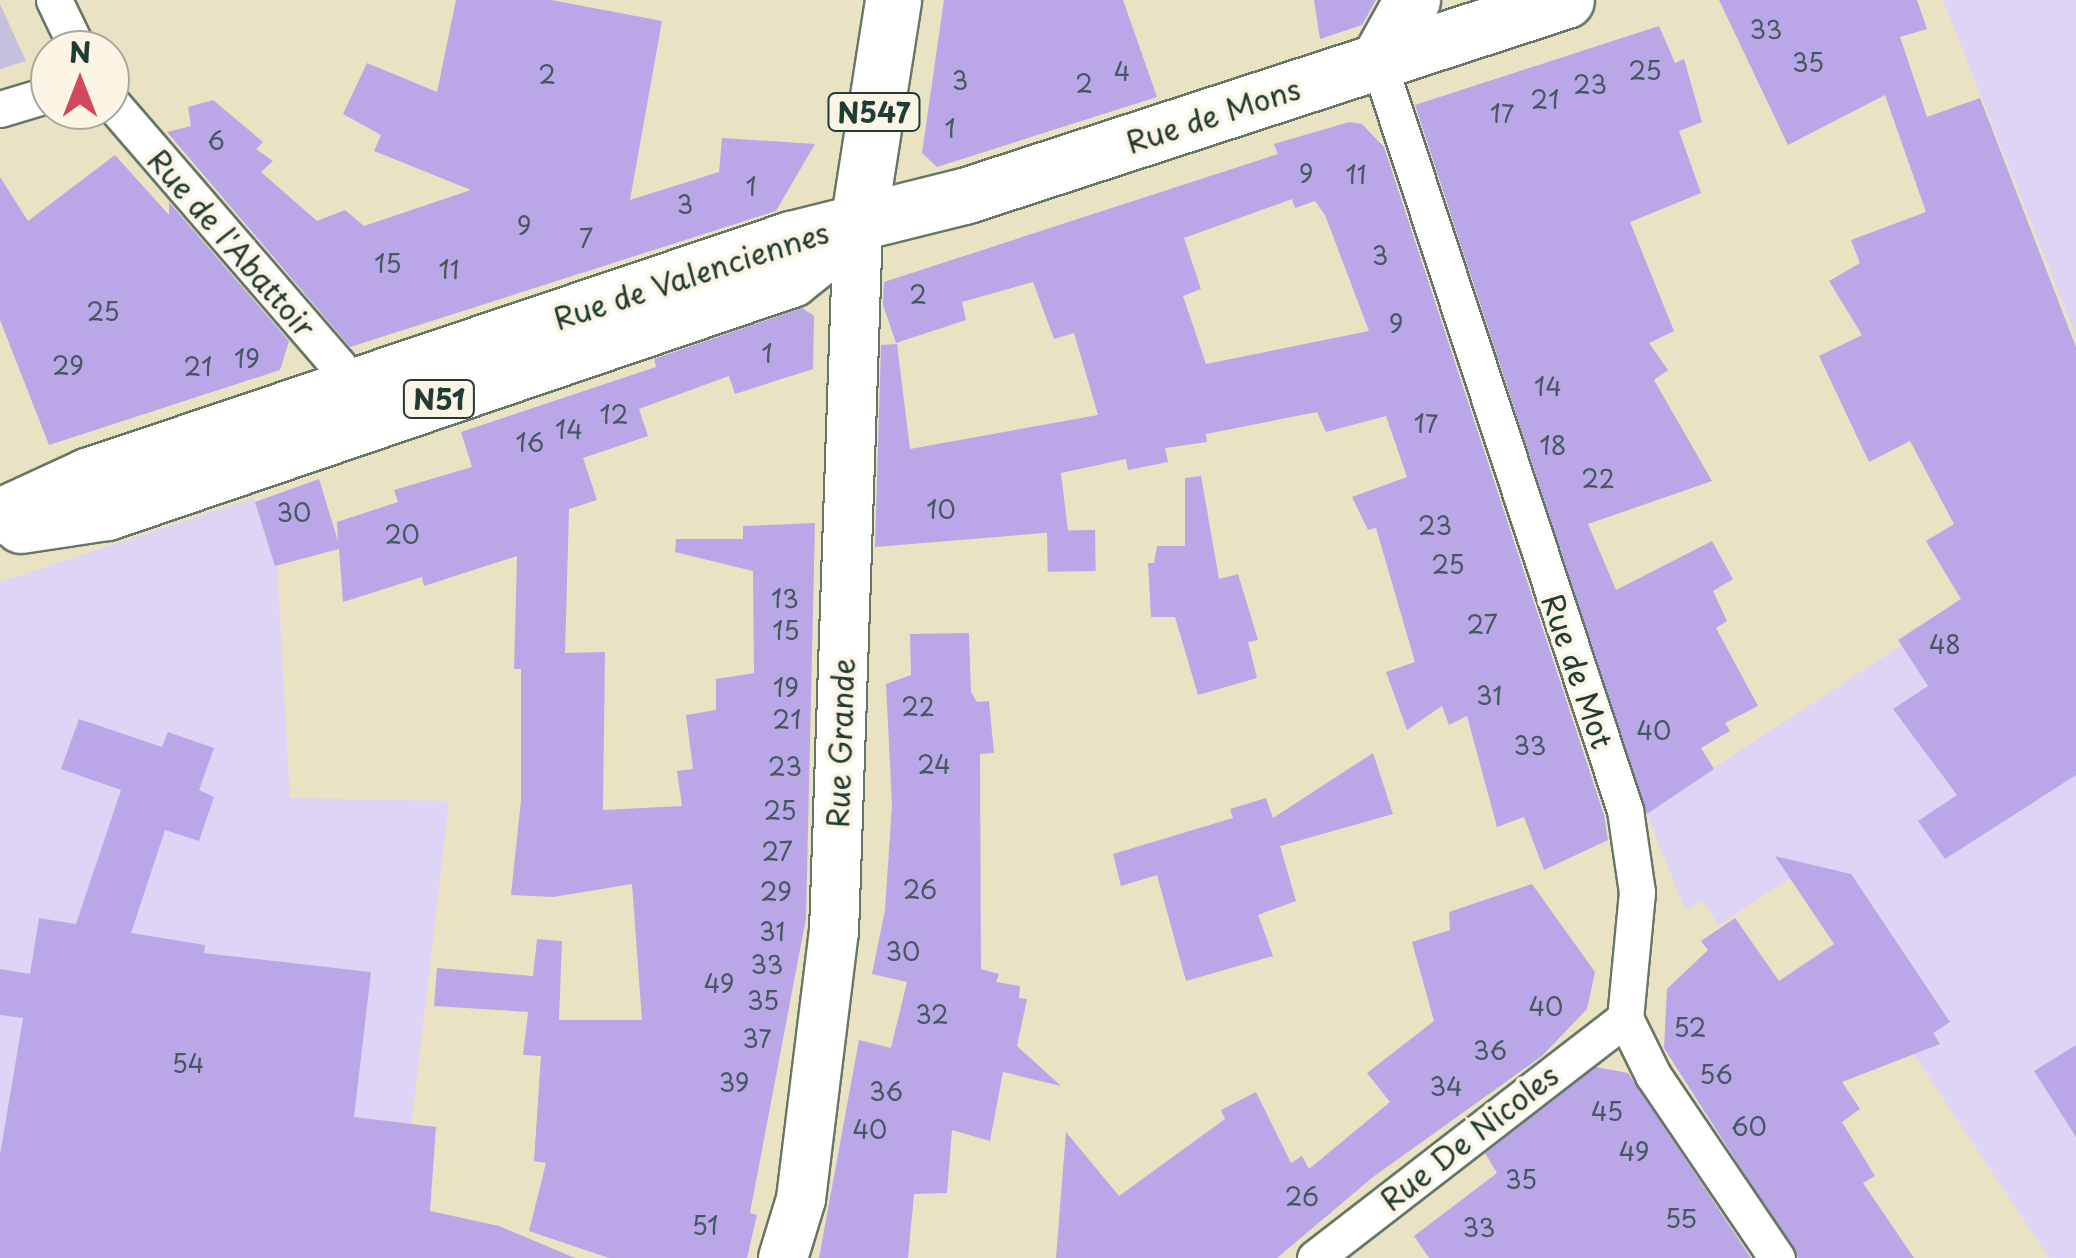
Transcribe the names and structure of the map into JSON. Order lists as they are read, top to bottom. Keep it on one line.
{"streets":{"main road":["N547","Rue de Mons","Rue de Valenciennes","N51"],"street":["Rue de l'Abattoir","Rue de Mot","Rue Grande","Rue De Nicoles"]},"crossings":[["N547","Rue de Mons"],["N547","Rue de Valenciennes"],["N547","Rue Grande"],["Rue de Mons","Rue de Valenciennes"],["Rue de Mons","Rue de Mot"],["Rue de Mons","Rue Grande"],["Rue de l'Abattoir","Rue de Valenciennes"],["Rue de Valenciennes","Rue Grande"],["Rue de Mot","Rue De Nicoles"]],"house_numbers":["33","35","25","4","2","3","2","23","21","17","1","6","9","11","1","3","9","7","3","15","11","2","25","9","1","19","29","21","14","12","17","14","16","18","22","10","30","23","20","25","13","27","15","48","19","31","22","21","40","33","24","23","25","27","26","29","31","30","33","49","35","40","32","52","37","36","54","56","39","34","36","45","60","40","49","35","26","55","51","33"],"north":"top"}
